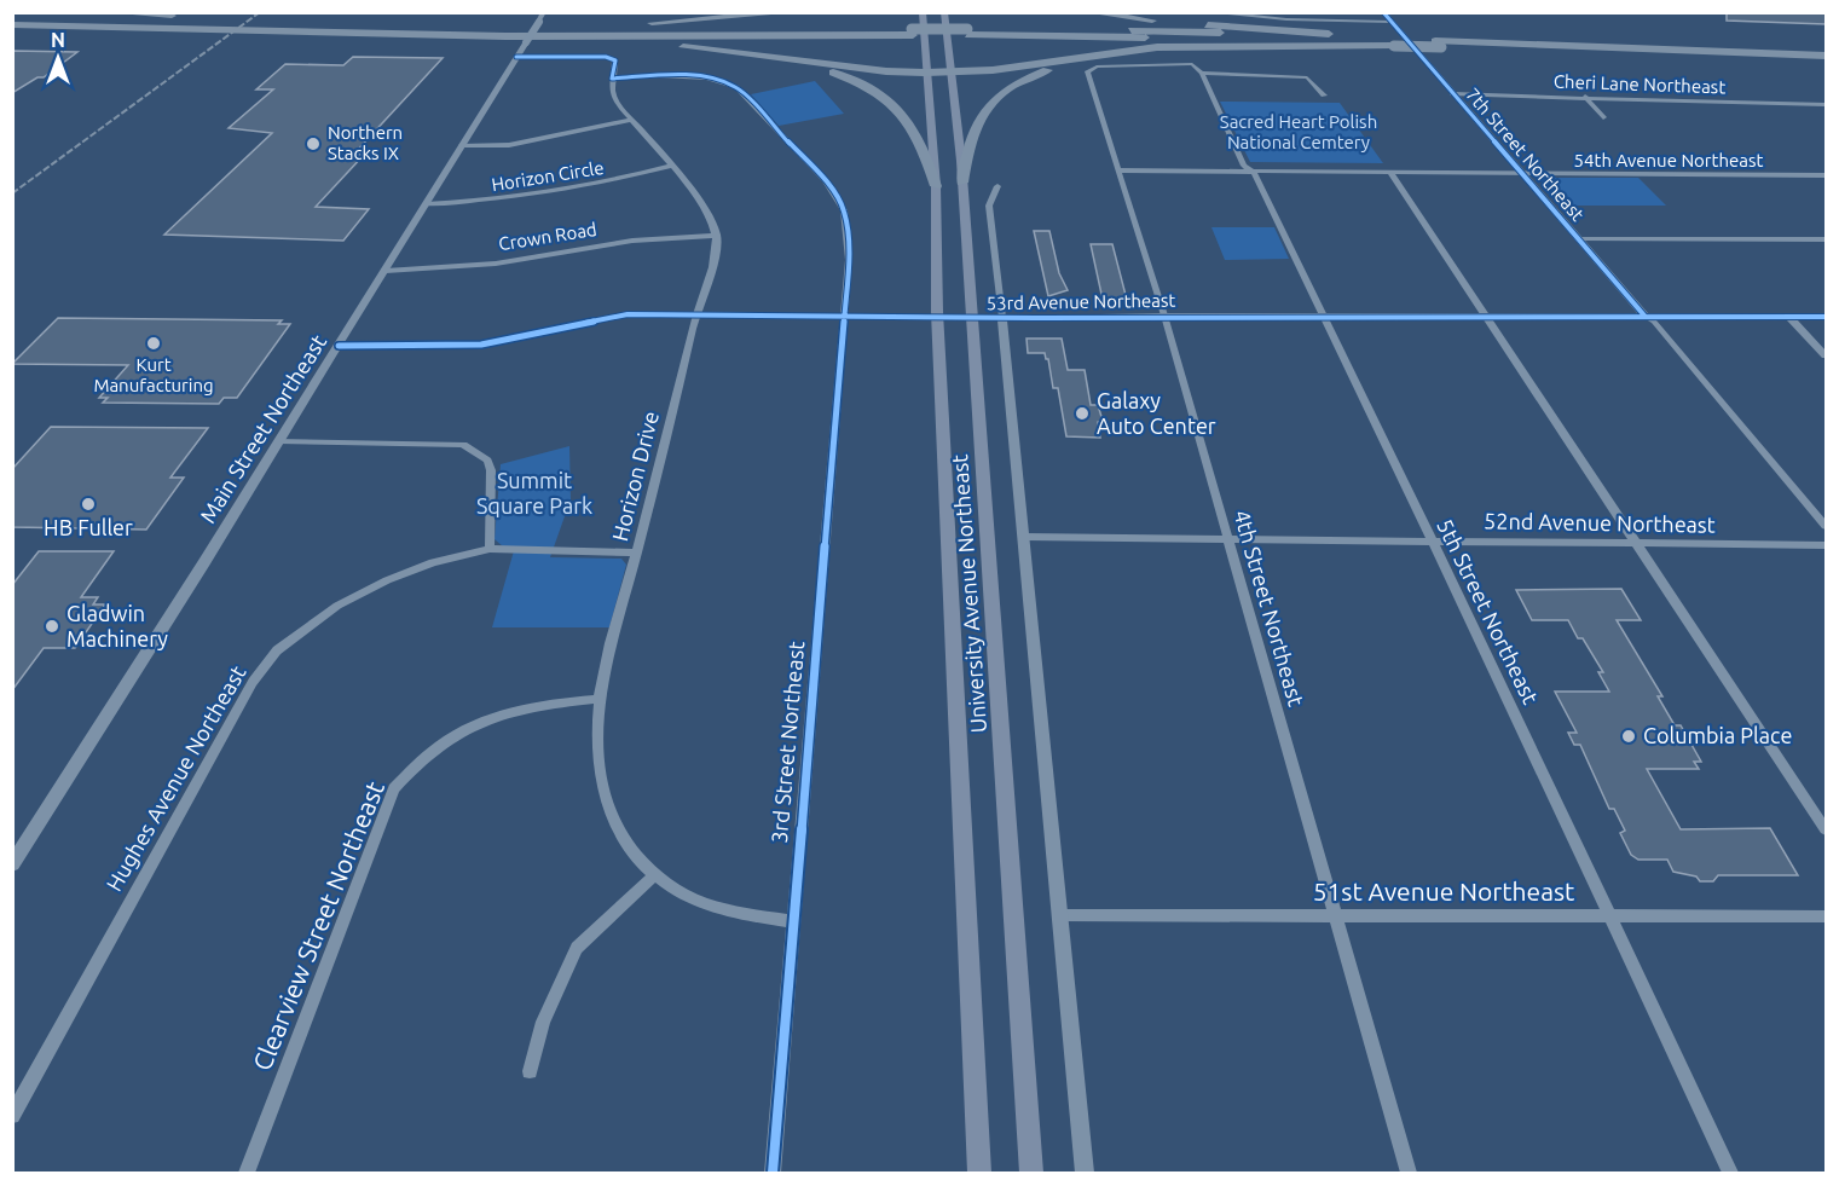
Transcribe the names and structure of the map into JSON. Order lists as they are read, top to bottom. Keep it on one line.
{"streets":{"main road":["University Avenue Northeast"],"street":["Cheri Lane Northeast","7th Street Northeast","54th Avenue Northeast","Horizon Circle","Crown Road","53rd Avenue Northeast","Main Street Northeast","Horizon Drive","52nd Avenue Northeast","4th Street Northeast","5th Street Northeast","3rd Street Northeast","Hughes Avenue Northeast","51st Avenue Northeast","Clearview Street Northeast"]},"crossings":[["Cheri Lane Northeast","7th Street Northeast"],["7th Street Northeast","54th Avenue Northeast"],["7th Street Northeast","53rd Avenue Northeast"],["54th Avenue Northeast","4th Street Northeast"],["54th Avenue Northeast","5th Street Northeast"],["Horizon Circle","Main Street Northeast"],["Crown Road","Main Street Northeast"],["Crown Road","Horizon Drive"],["53rd Avenue Northeast","Main Street Northeast"],["53rd Avenue Northeast","Horizon Drive"],["53rd Avenue Northeast","University Avenue Northeast"],["53rd Avenue Northeast","4th Street Northeast"],["53rd Avenue Northeast","5th Street Northeast"],["53rd Avenue Northeast","3rd Street Northeast"],["Horizon Drive","3rd Street Northeast"],["Horizon Drive","Hughes Avenue Northeast"],["Horizon Drive","Clearview Street Northeast"],["52nd Avenue Northeast","4th Street Northeast"],["52nd Avenue Northeast","5th Street Northeast"],["4th Street Northeast","5th Street Northeast"],["4th Street Northeast","51st Avenue Northeast"],["5th Street Northeast","51st Avenue Northeast"]],"parks":["Sacred Heart Polish National Cemtery","Summit Square Park"],"places":["Northern Stacks IX","Kurt Manufacturing","Galaxy Auto Center","HB Fuller","Gladwin Machinery","Columbia Place"],"north":"top"}
